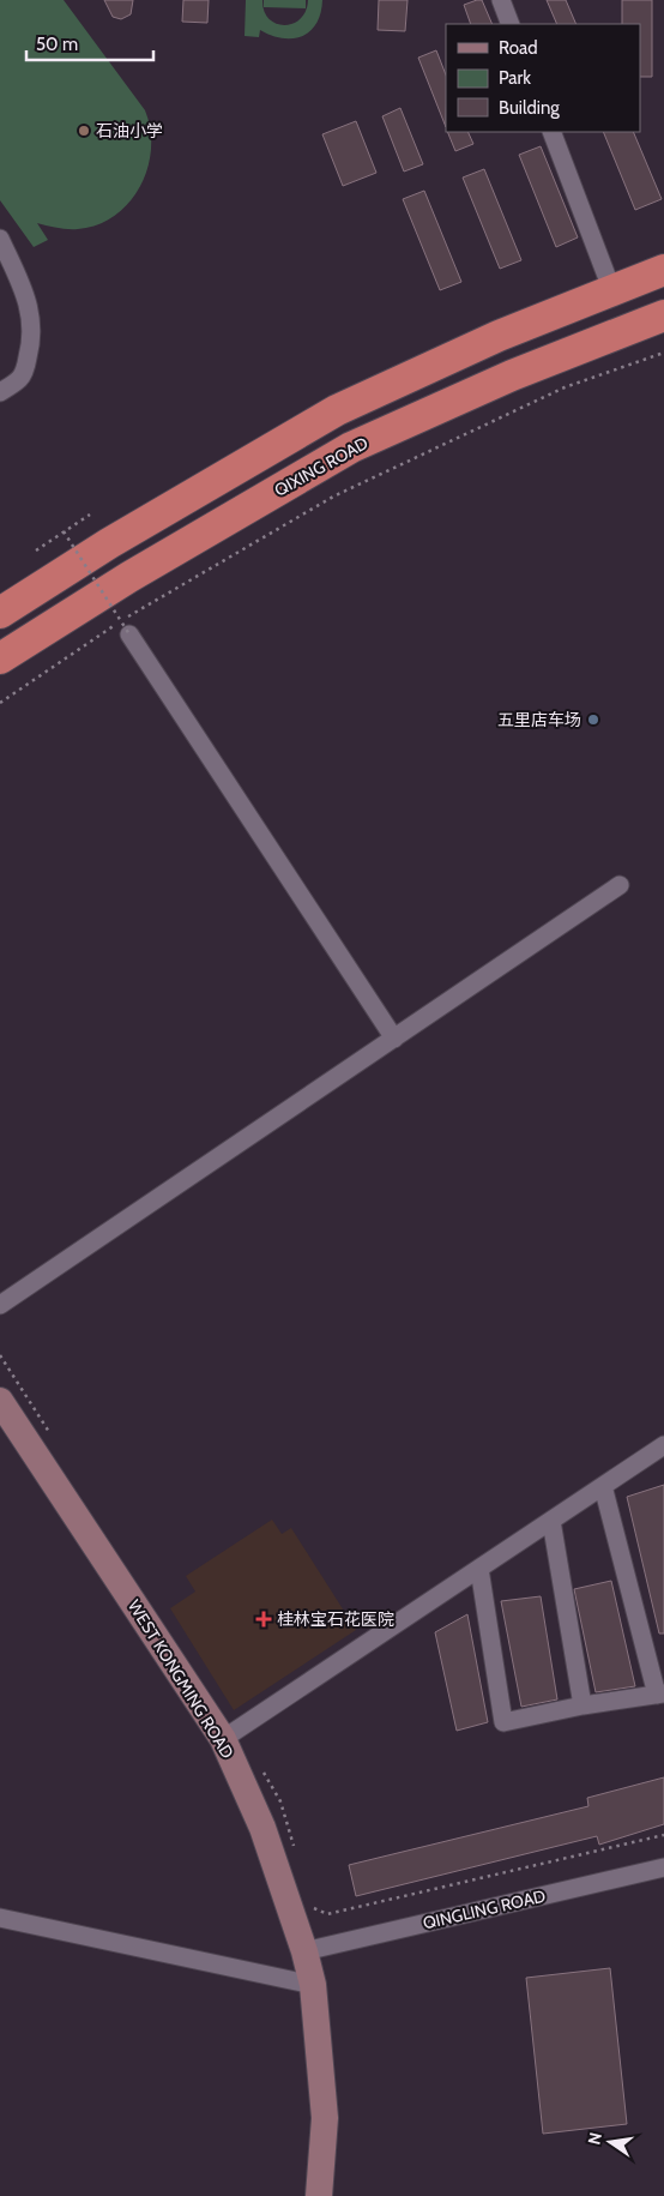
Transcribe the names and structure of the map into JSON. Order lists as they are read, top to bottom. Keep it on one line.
{"streets":{"highway":["QIXING ROAD"],"main road":["WEST KONGMING ROAD"],"street":["QINGLING ROAD"]},"crossings":[["WEST KONGMING ROAD","QINGLING ROAD"]],"places":{"other":["石油小学","五里店车场"],"health":["桂林宝石花医院"]},"legend":["Road","Park","Building"],"scale_bar":"50 m","north":"left"}
